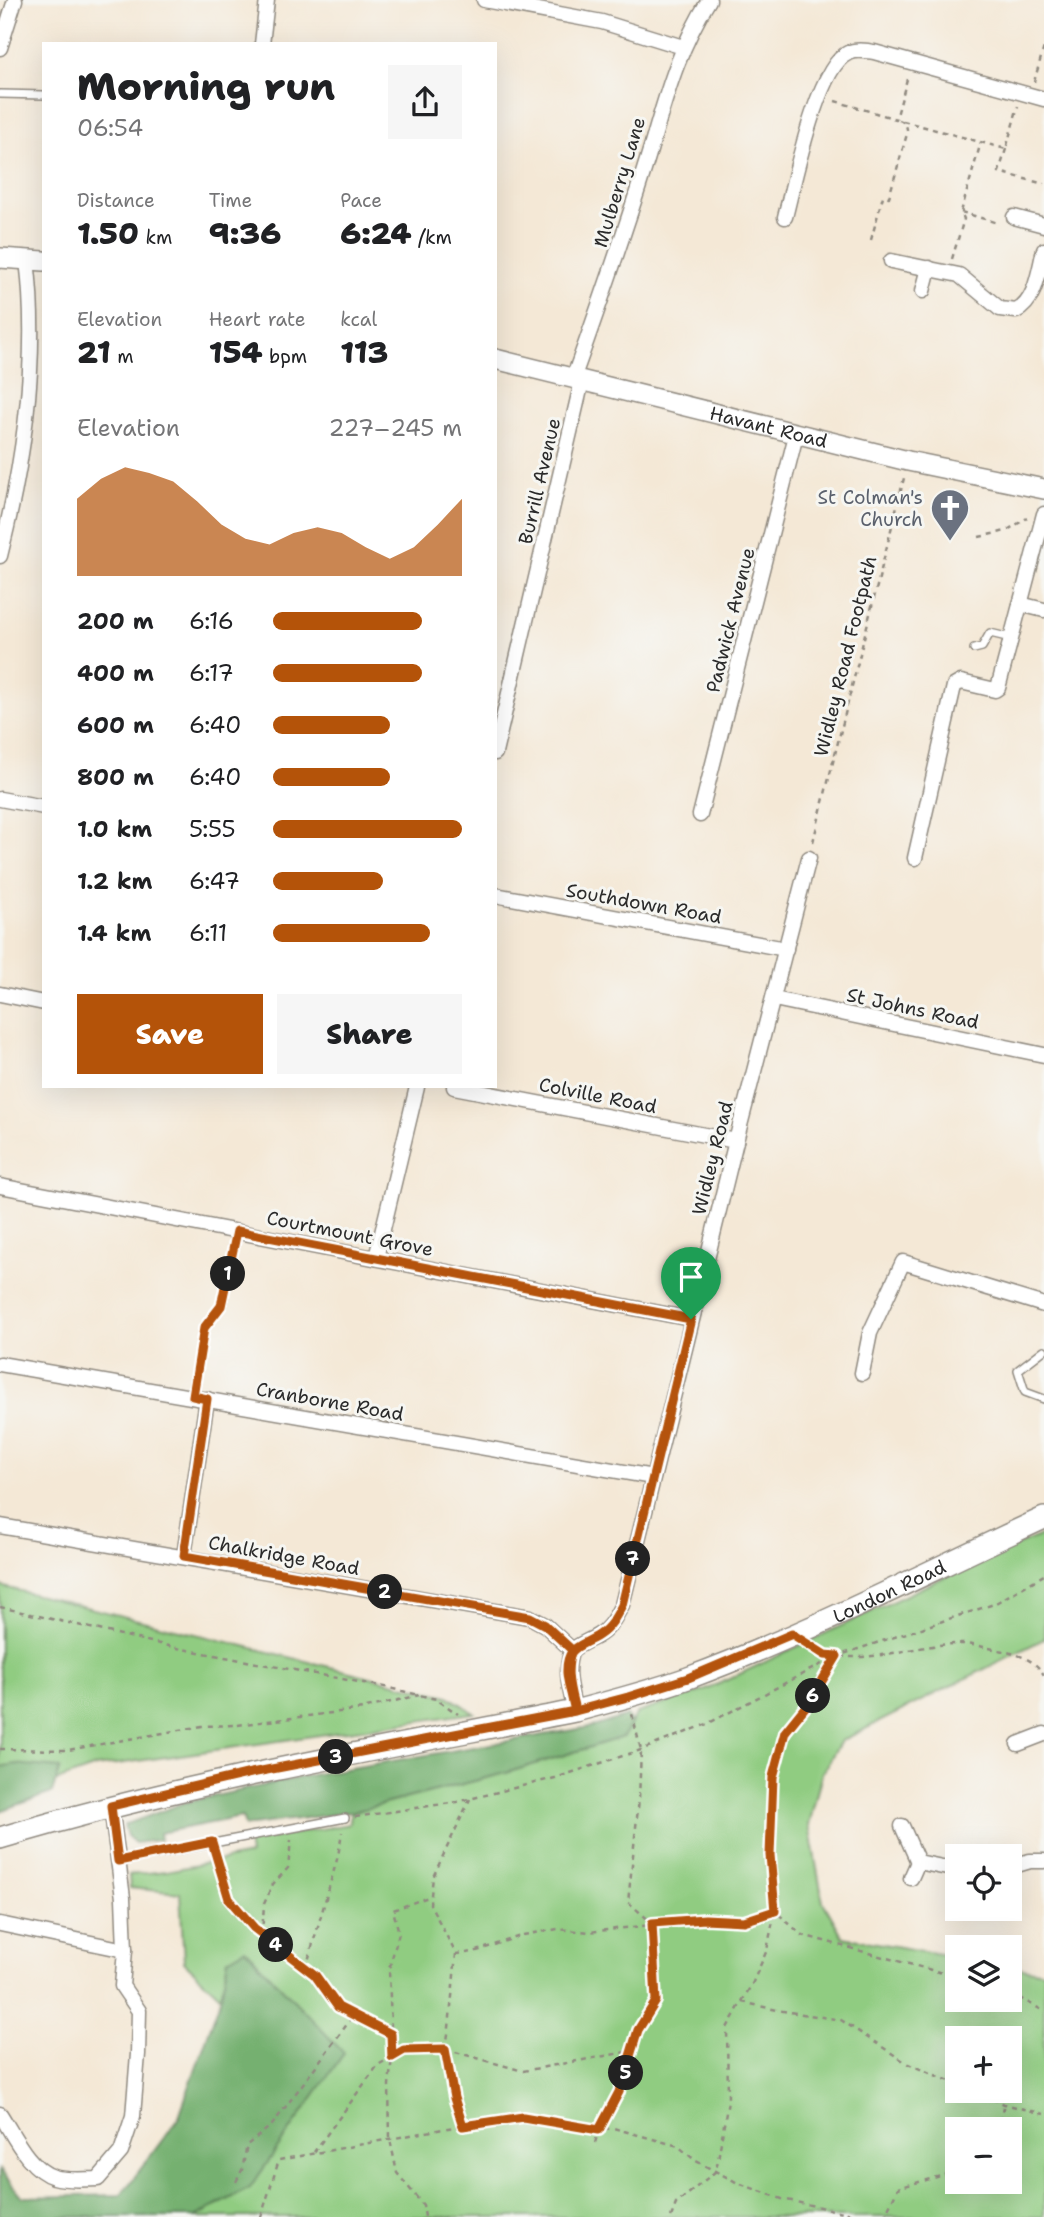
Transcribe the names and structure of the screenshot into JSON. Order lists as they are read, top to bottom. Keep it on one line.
{"streets":{"main road":["London Road"],"street":["Mulberry Lane","Havant Road","Burrill Avenue","Padwick Avenue","Southdown Road","St Johns Road","Colville Road","Widley Road","Courtmount Grove","Cranborne Road","Chalkridge Road"],"path":["Widley Road Footpath"]},"crossings":[["Mulberry Lane","Havant Road"],["Mulberry Lane","Burrill Avenue"],["Havant Road","Burrill Avenue"],["Havant Road","Padwick Avenue"],["Havant Road","Widley Road Footpath"],["Widley Road Footpath","Widley Road"],["Southdown Road","Widley Road"],["St Johns Road","Widley Road"],["Colville Road","Widley Road"],["Widley Road","Courtmount Grove"],["Widley Road","Cranborne Road"],["Widley Road","Chalkridge Road"]],"places":{"church":["St Colman's Church"]},"page":{"heading":["Morning run","06:54"],"stats":[["Distance","1.50 km"],["Time","9:36"],["Pace","6:24 /km"],["Elevation","21 m"],["Heart rate","154 bpm"],["kcal","113"]],"chart":["Elevation","227–245 m"],"list":[{"name":"200 m","note":"6:16"},{"name":"400 m","note":"6:17"},{"name":"600 m","note":"6:40"},{"name":"800 m","note":"6:40"},{"name":"1.0 km","note":"5:55"},{"name":"1.2 km","note":"6:47"},{"name":"1.4 km","note":"6:11"}],"buttons":["Save","Share"],"pins":["1","7","2","6","3","4","5"],"map_buttons":["+","−"]}}
